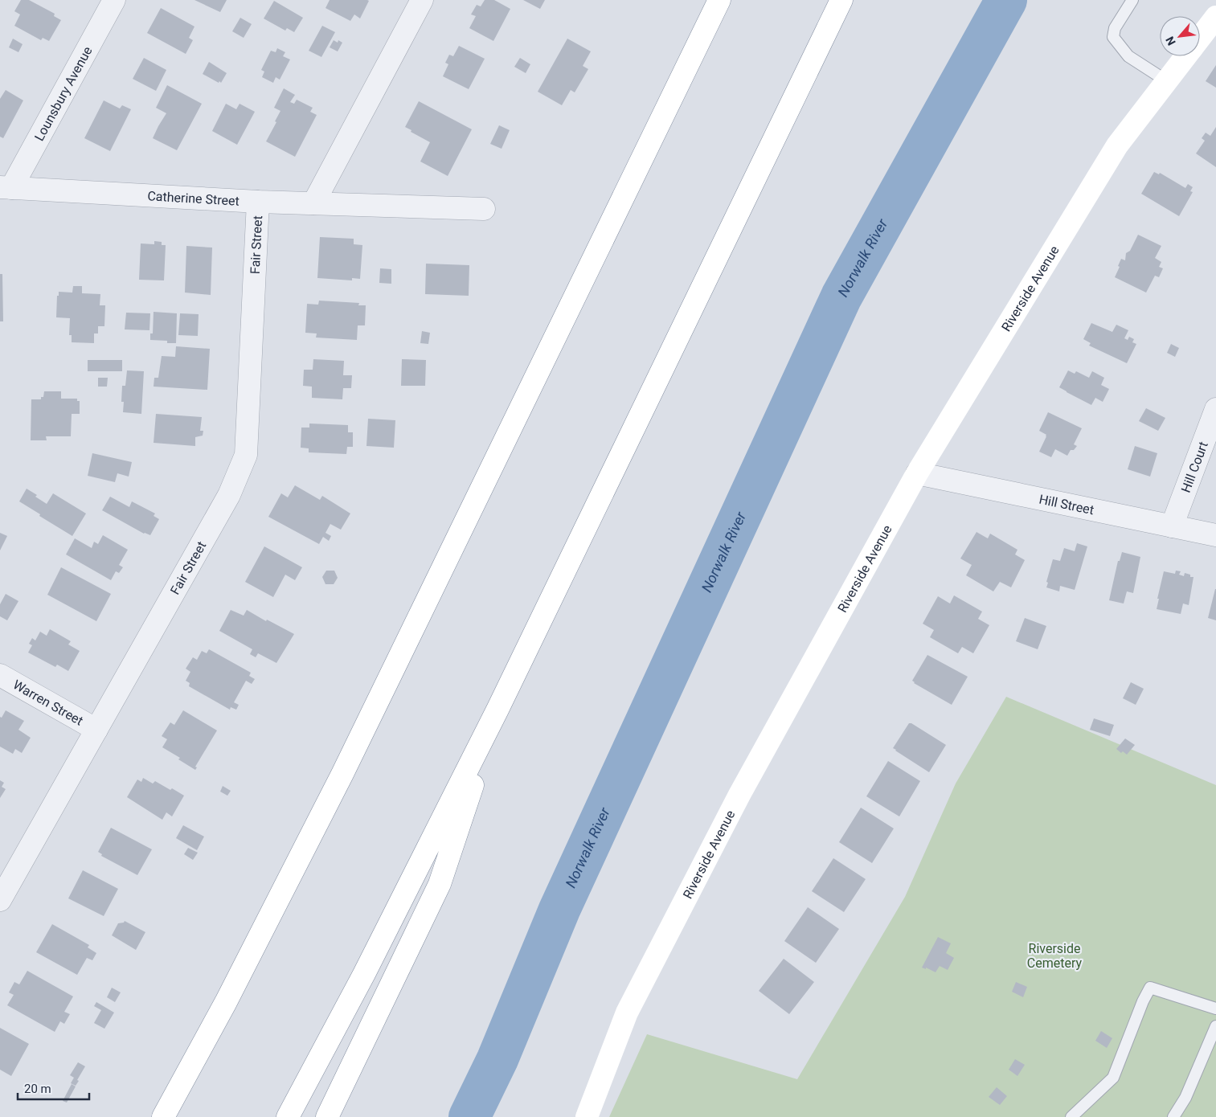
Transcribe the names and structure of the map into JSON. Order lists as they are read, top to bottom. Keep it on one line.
{"streets":{"main road":["Riverside Avenue"],"street":["Lounsbury Avenue","Catherine Street","Fair Street","Hill Court","Hill Street","Warren Street"]},"crossings":[["Lounsbury Avenue","Catherine Street"],["Catherine Street","Fair Street"],["Fair Street","Warren Street"],["Riverside Avenue","Hill Street"],["Hill Court","Hill Street"]],"water":["Norwalk River"],"parks":["Riverside Cemetery"],"scale_bar":"20 m","north":"bottom left"}
